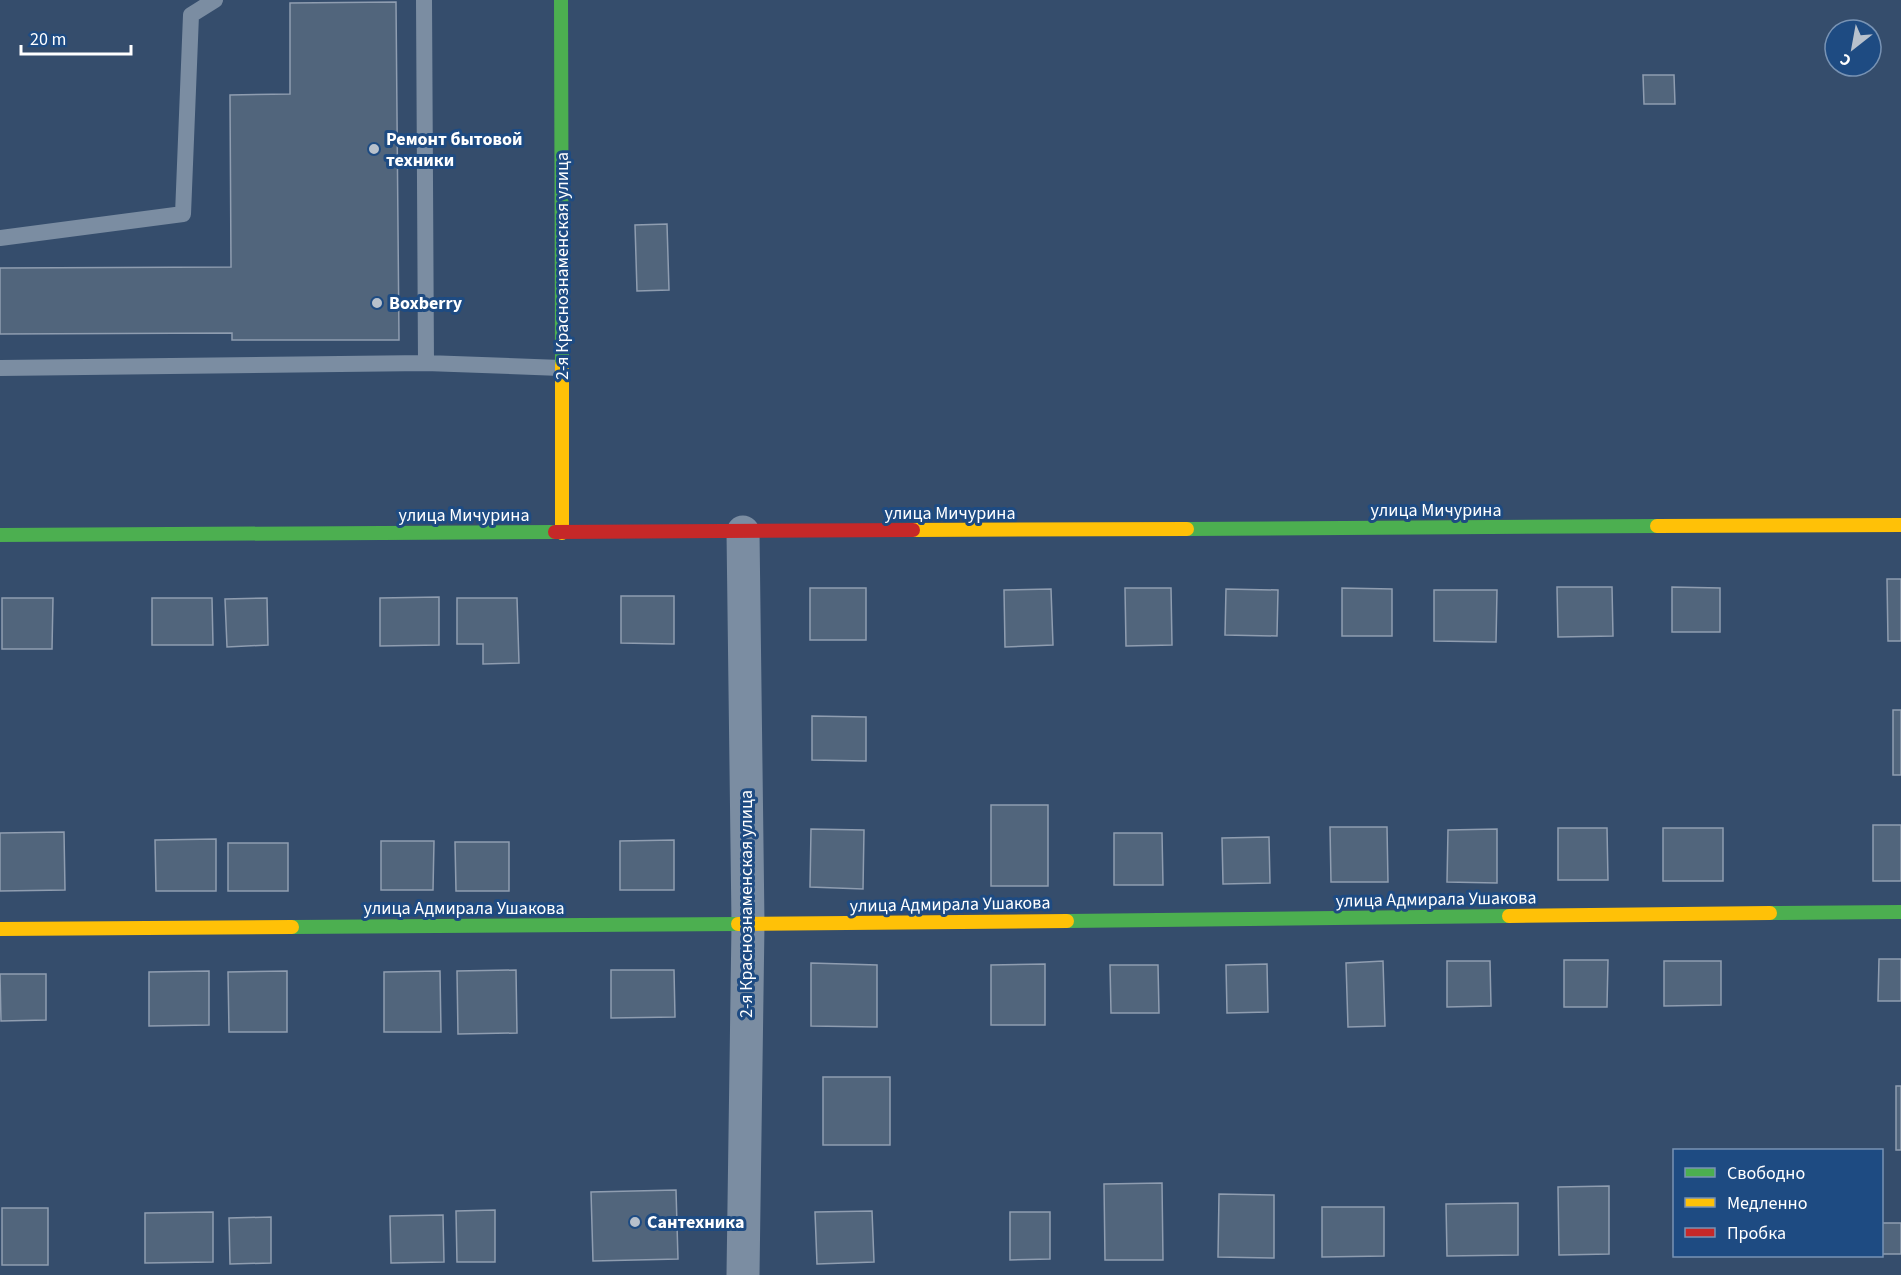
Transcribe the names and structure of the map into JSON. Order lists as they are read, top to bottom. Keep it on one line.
{"streets":{"street":["2-я Краснознаменская улица","улица Мичурина","улица Адмирала Ушакова"]},"crossings":[["2-я Краснознаменская улица","улица Мичурина"],["2-я Краснознаменская улица","улица Адмирала Ушакова"]],"places":["Ремонт бытовой техники","Boxberry","Сантехника"],"legend":["Свободно","Медленно","Пробка"],"scale_bar":"20 m","north":"bottom left"}
